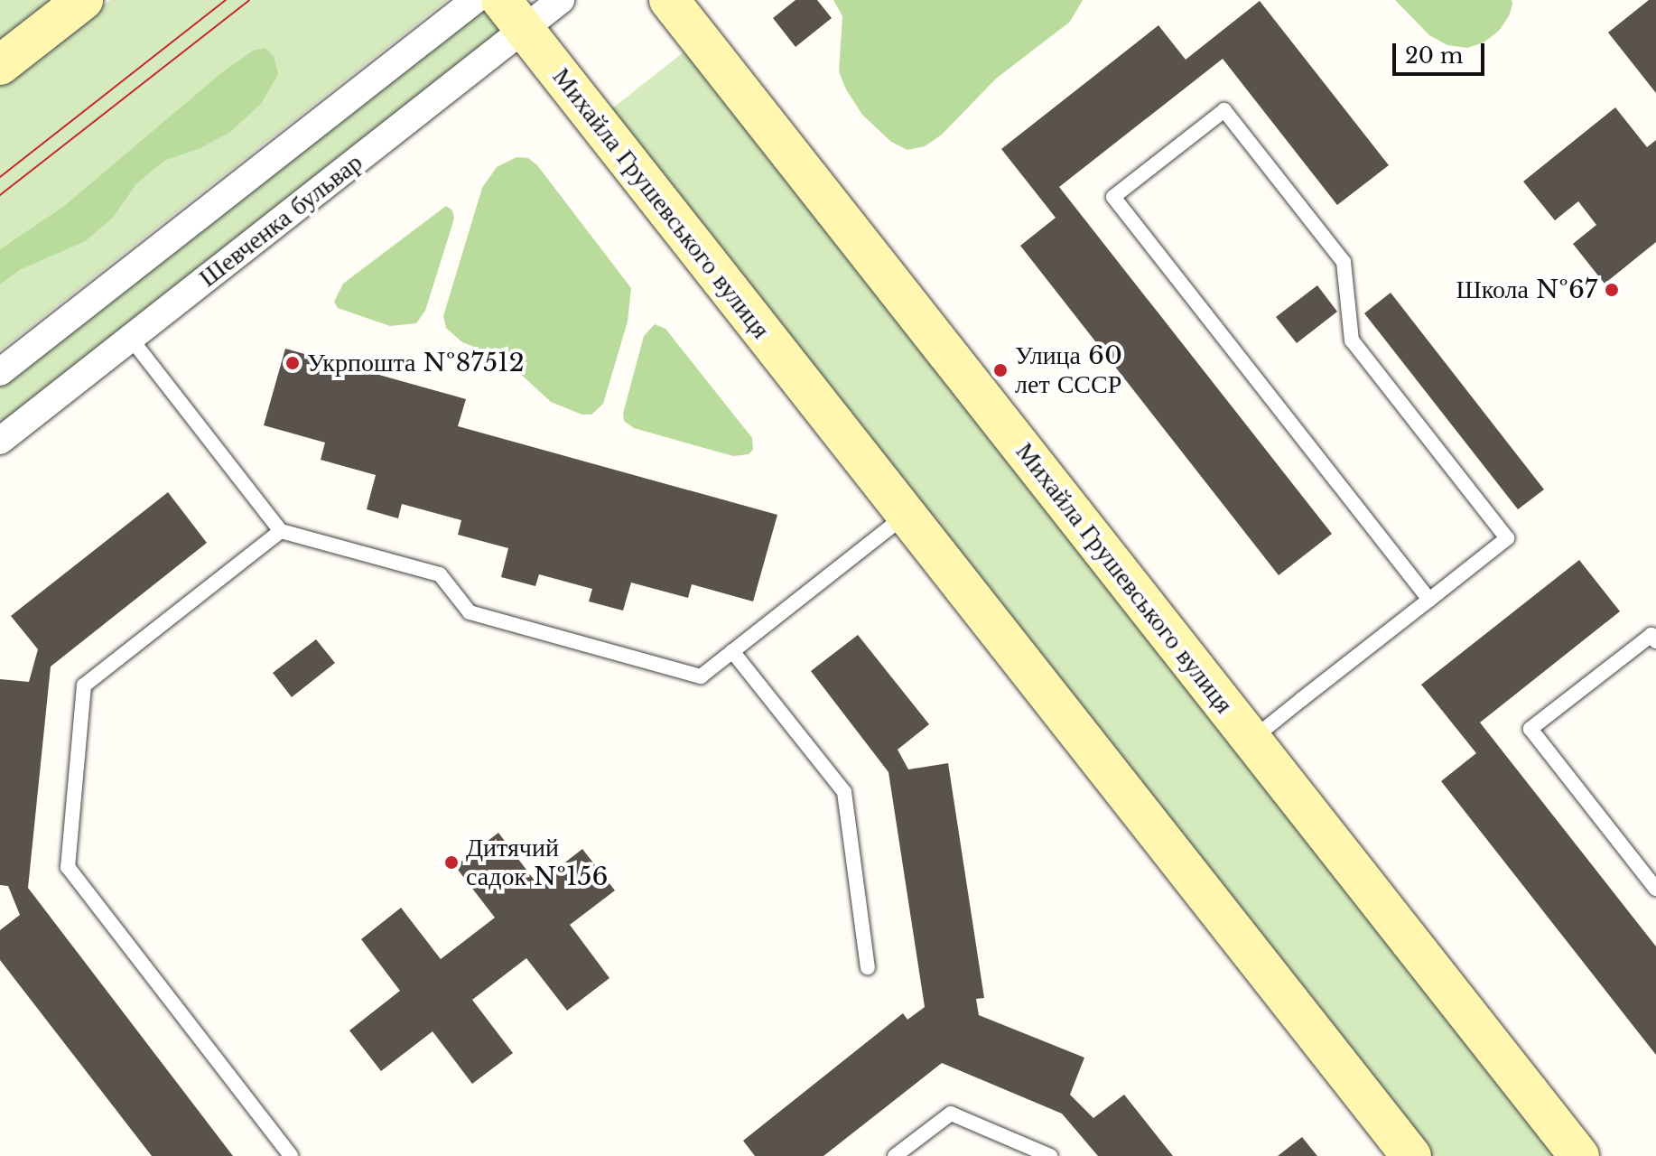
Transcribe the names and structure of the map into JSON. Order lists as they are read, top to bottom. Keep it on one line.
{"streets":{"street":["Михайла Грушевського вулиця","Шевченка бульвар"]},"crossings":[["Михайла Грушевського вулиця","Шевченка бульвар"]],"places":["Школа №67","Укрпошта №87512","Улица 60 лет СССР","Дитячий садок №156"],"scale_bar":"20 m"}
